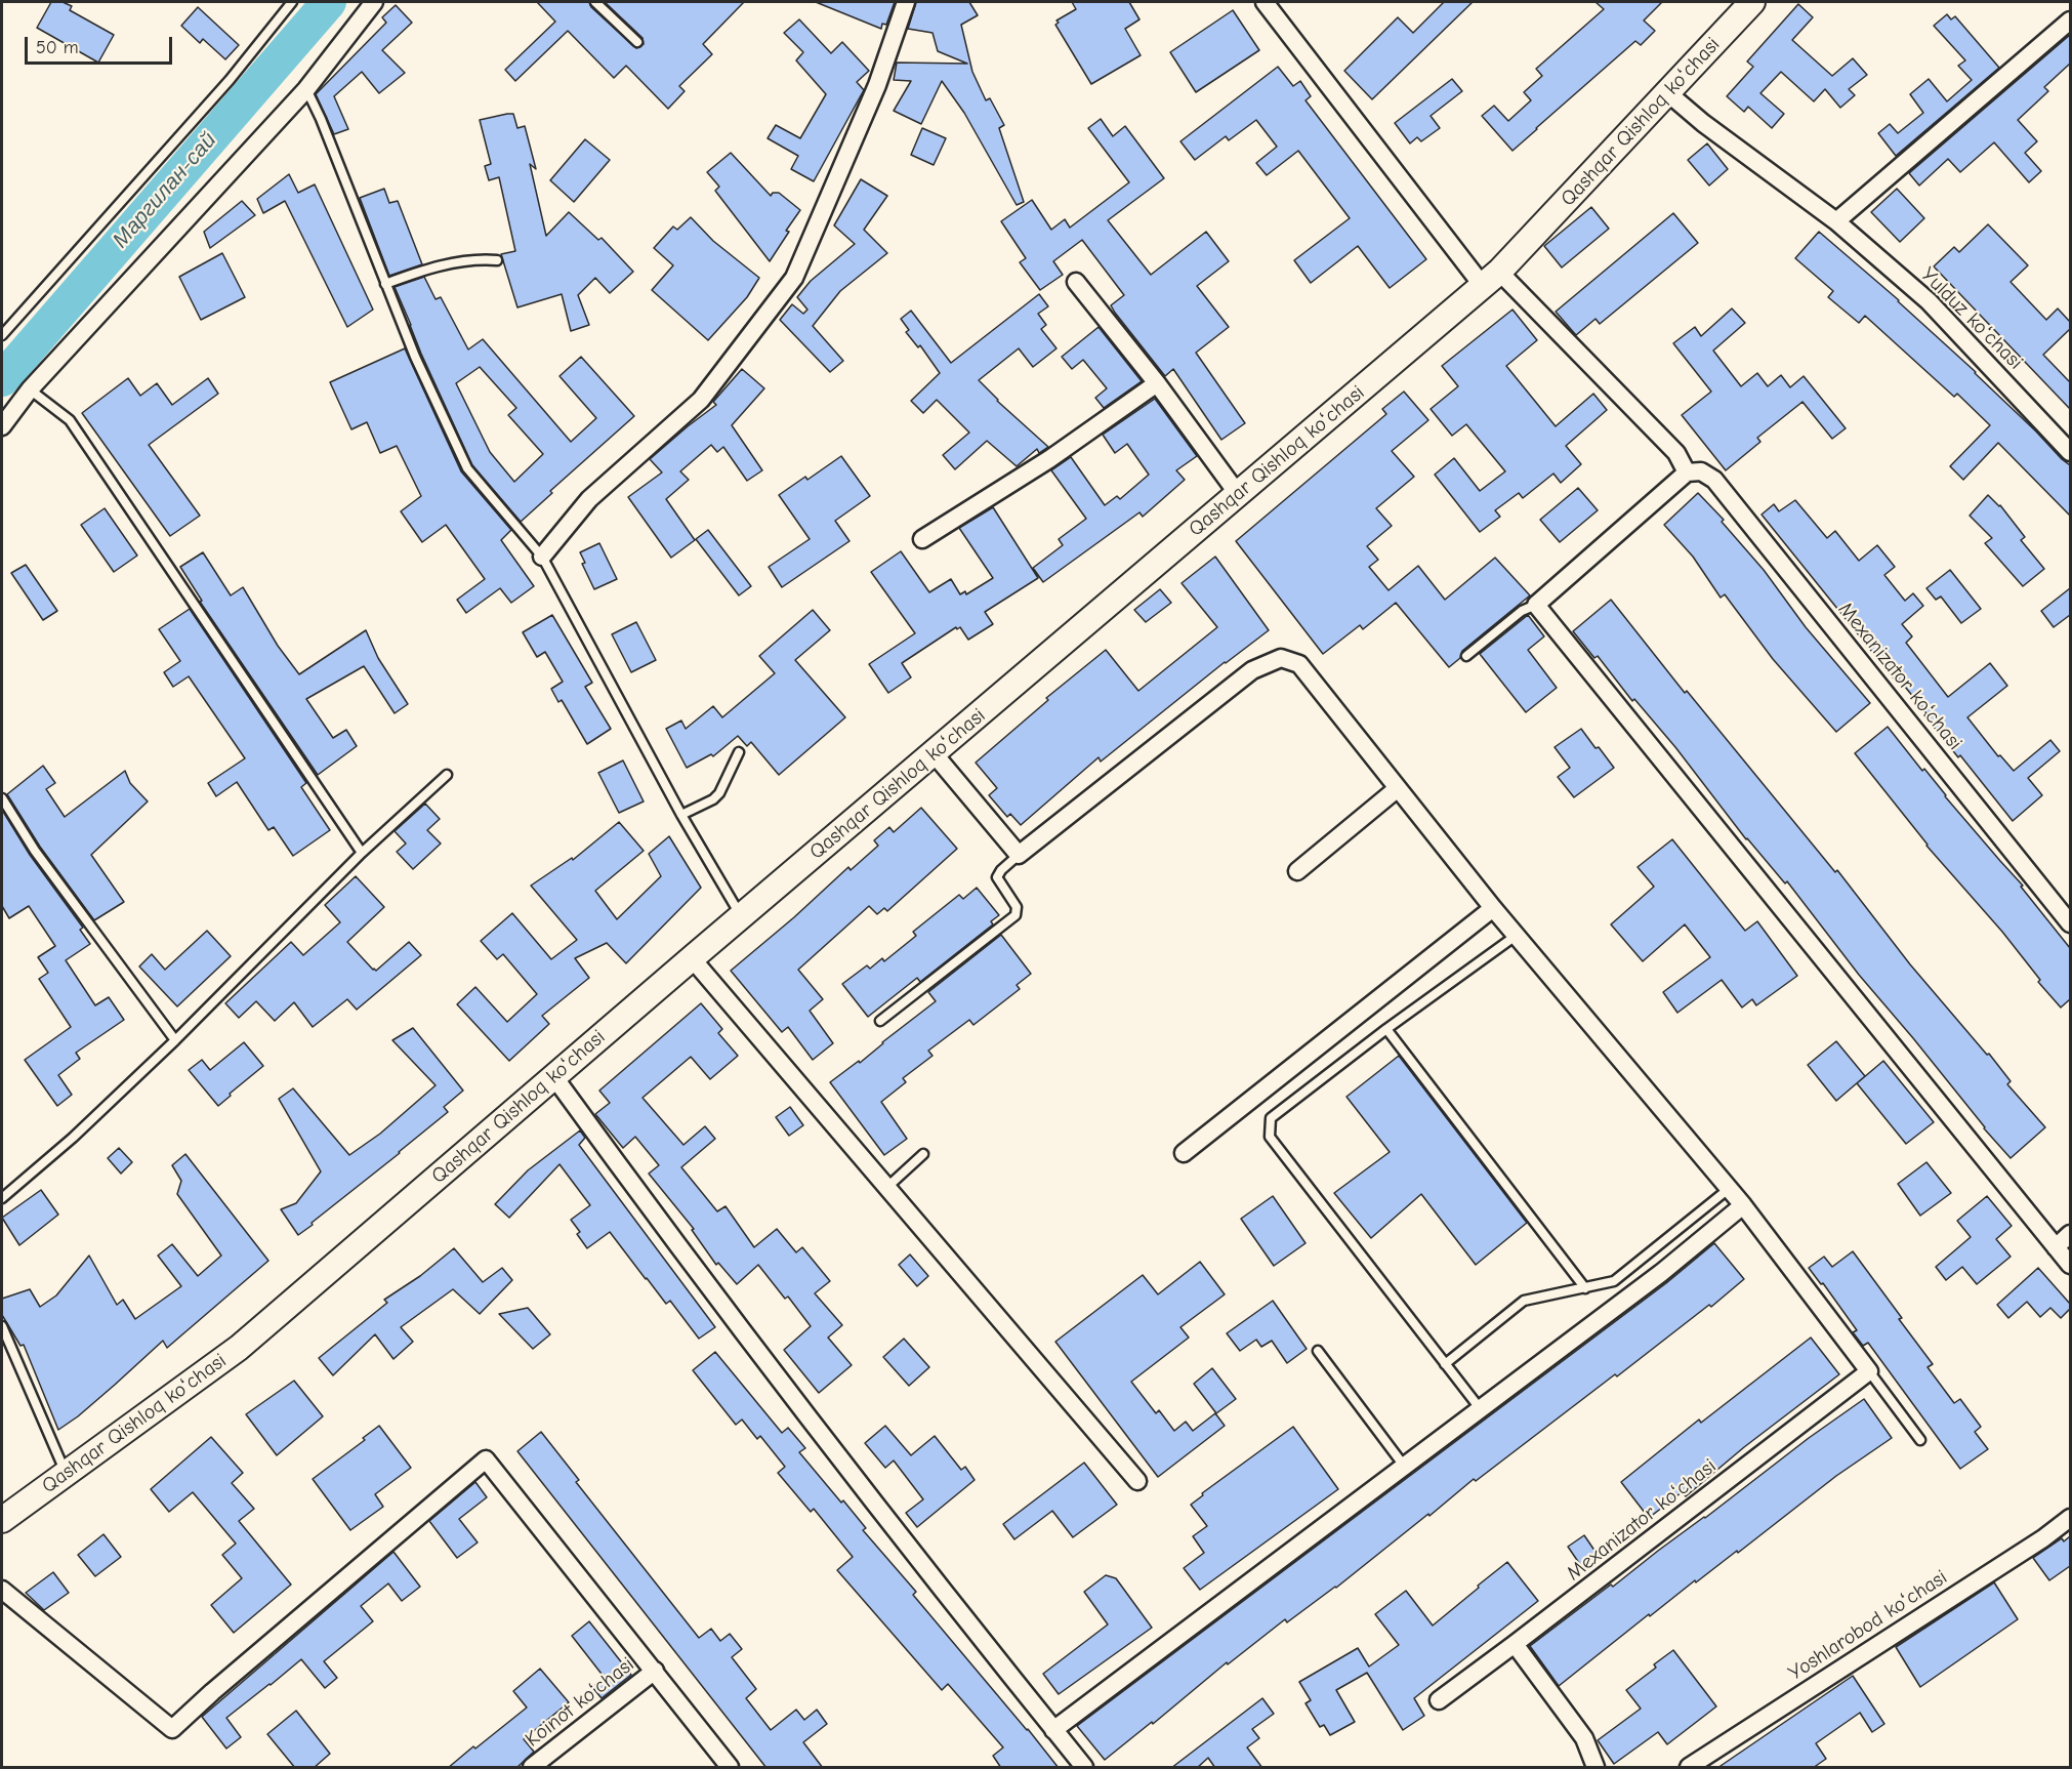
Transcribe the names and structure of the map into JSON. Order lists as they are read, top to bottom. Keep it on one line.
{"streets":{"main road":["Qashqar Qishloq koʻchasi"],"street":["Yulduz koʻchasi","Mexanizator koʻchasi","Yoshlarobod koʻchasi","Koinot koʻchasi"]},"crossings":[["Qashqar Qishloq koʻchasi","Yulduz koʻchasi"]],"water":["Маргилан-сай"],"scale_bar":"50 m"}
